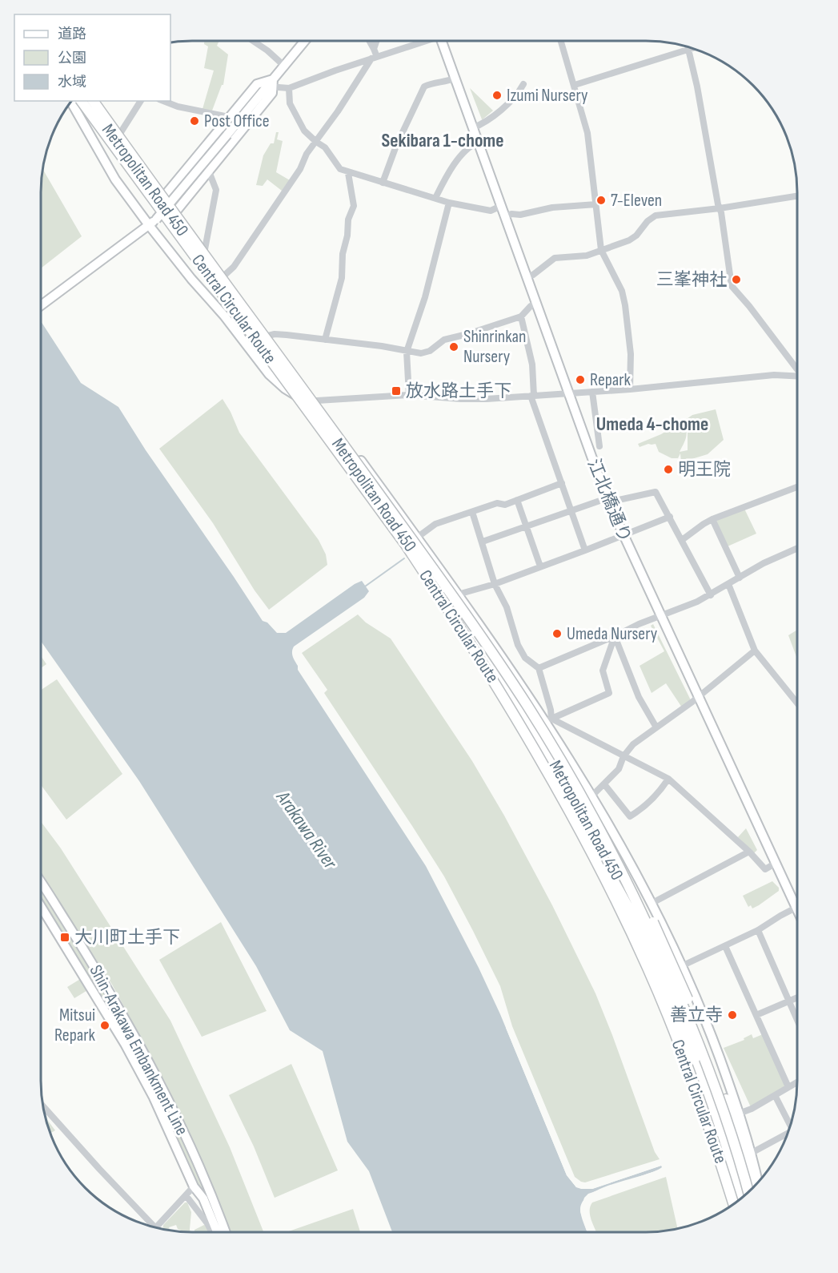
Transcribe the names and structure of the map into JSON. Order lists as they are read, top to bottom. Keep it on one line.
{"streets":{"highway":["Central Circular Route"],"main road":["Metropolitan Road 450","江北橋通り","Shin-Arakawa Embankment Line"]},"districts":["Sekibara 1-chome","Umeda 4-chome"],"water":["Arakawa River"],"places":{"other":["Izumi Nursery","Post Office","7-Eleven","三峯神社","Shinrinkan Nursery","Repark","明王院","Umeda Nursery","善立寺","Mitsui Repark"],"transit":["放水路土手下","大川町土手下"]},"legend":["道路","公園","水域"]}
